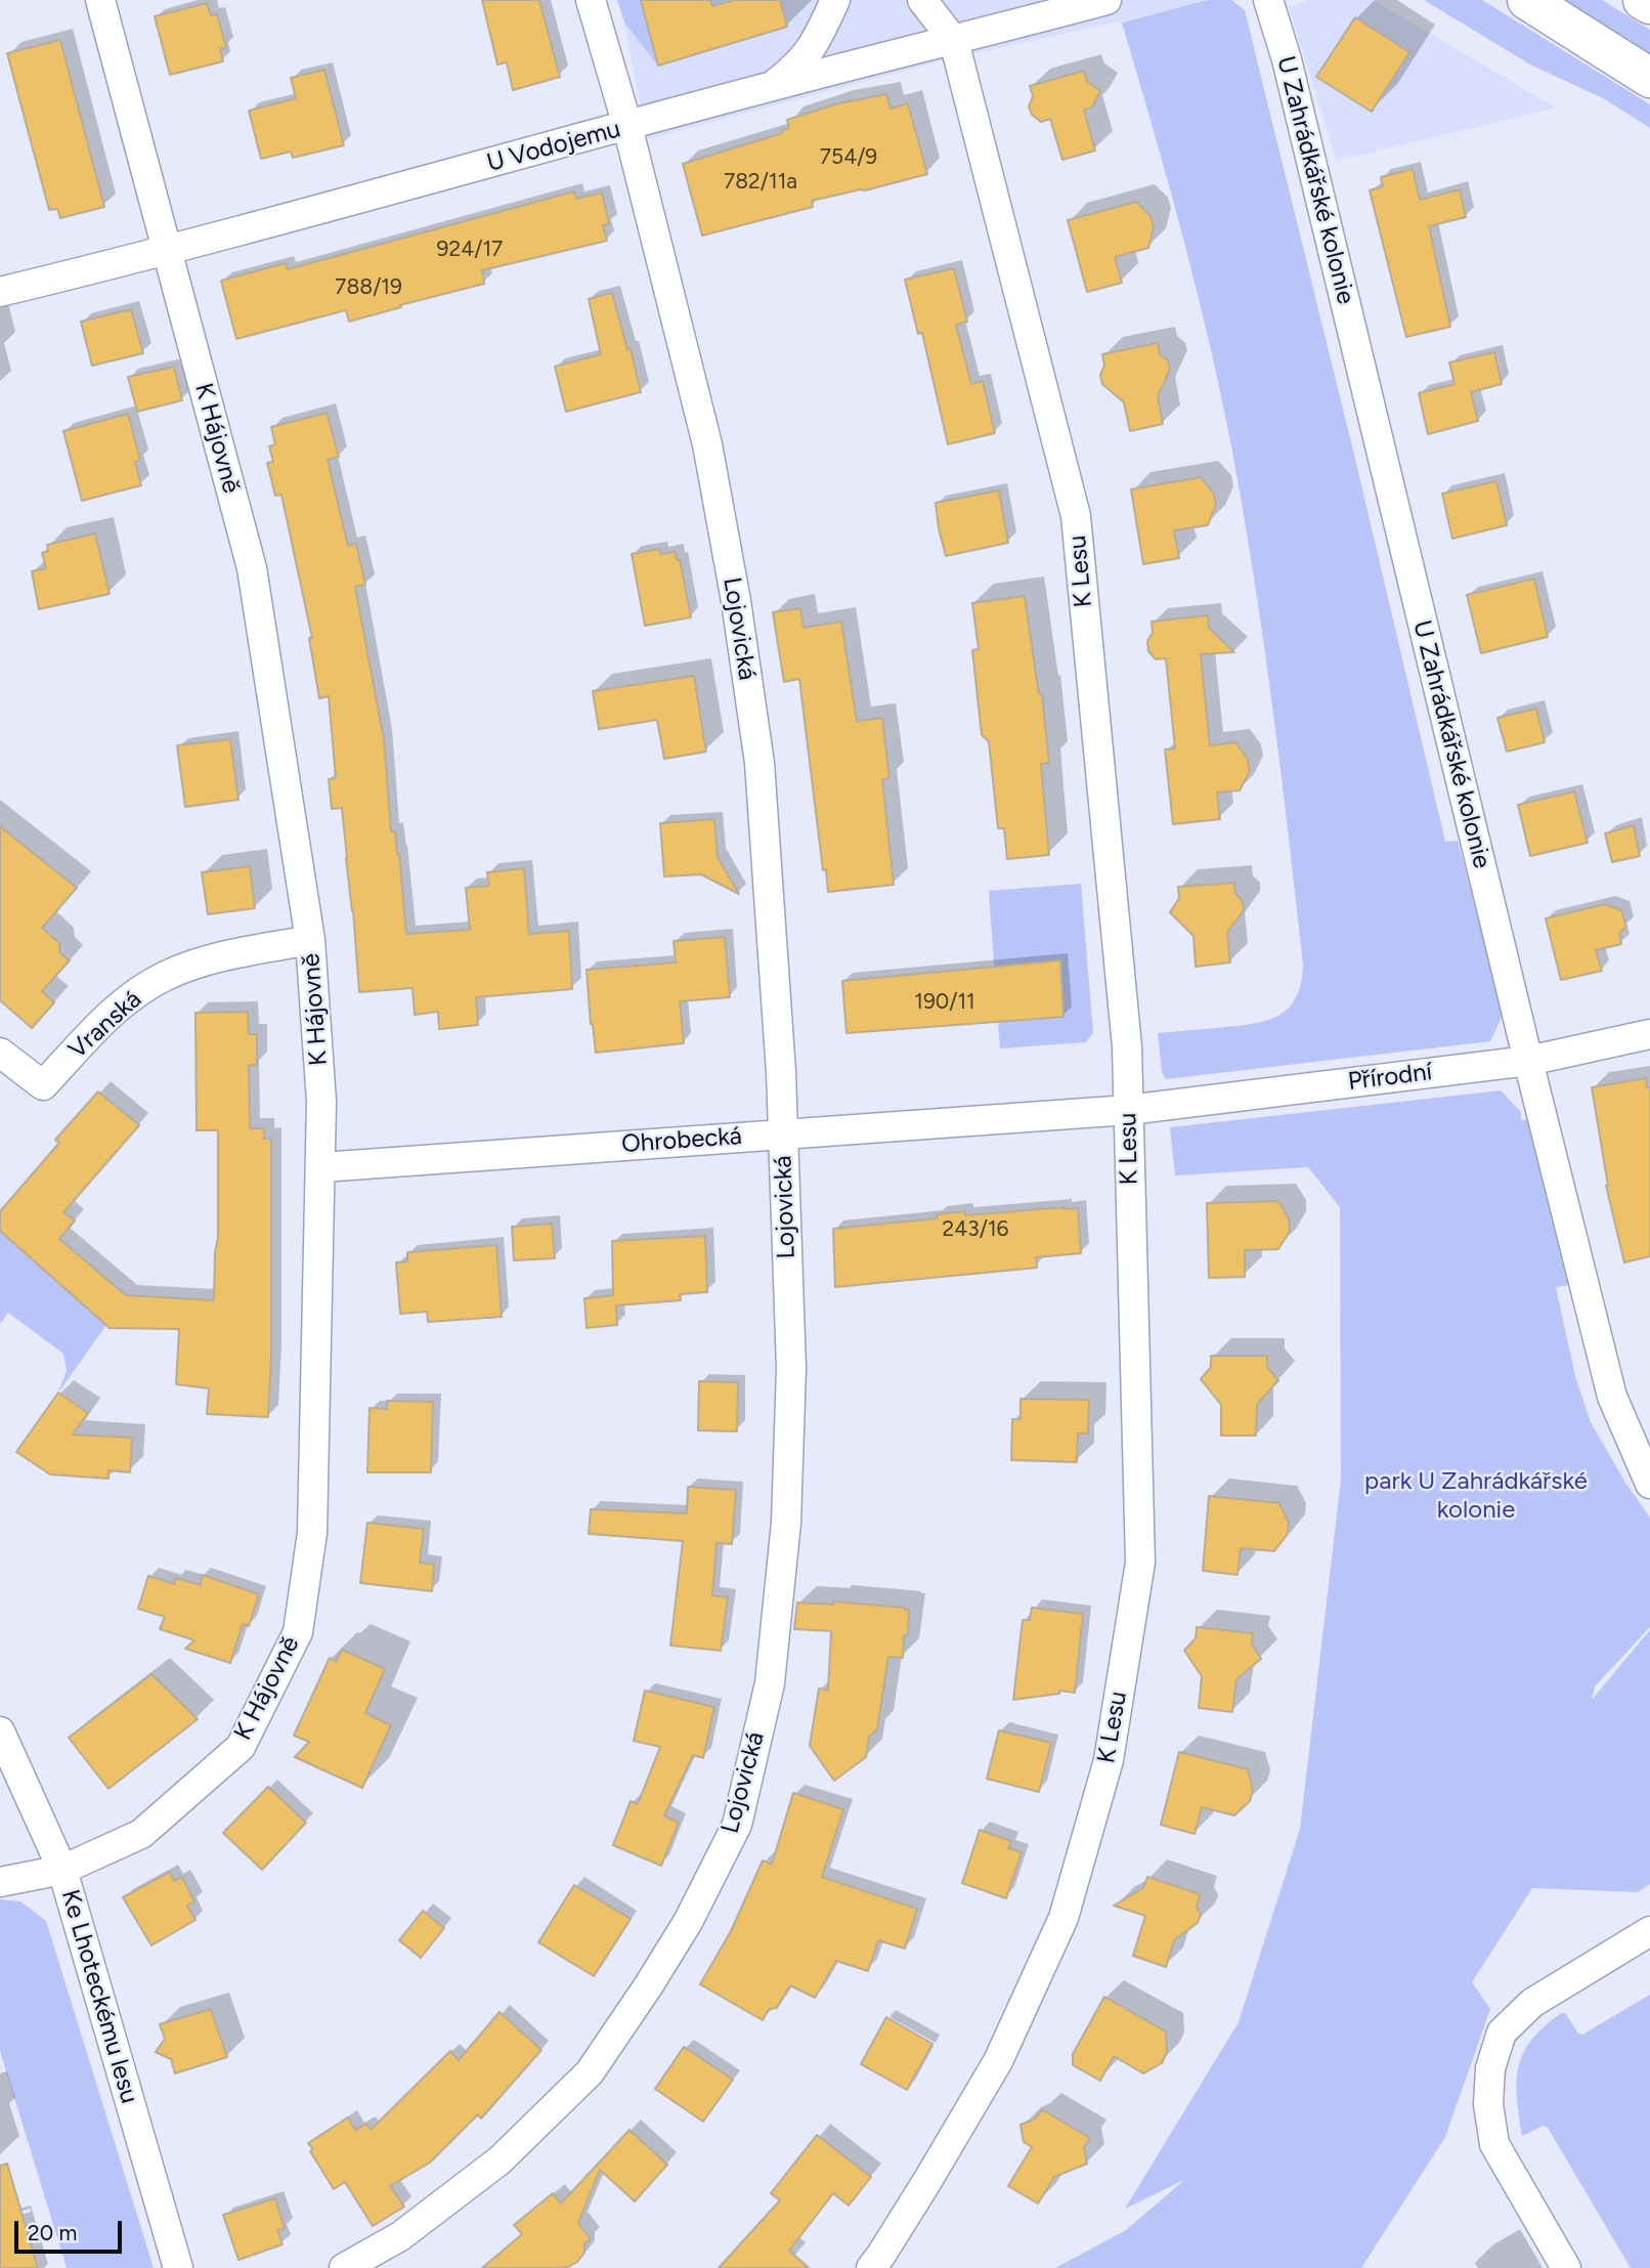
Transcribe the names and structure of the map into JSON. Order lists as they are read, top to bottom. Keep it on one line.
{"streets":{"street":["U Vodojemu","U Zahrádkářské kolonie","K Hájovně","K Lesu","Lojovická","Vranská","Přírodní","Ohrobecká","Ke Lhoteckému lesu"]},"crossings":[["U Vodojemu","K Hájovně"],["U Vodojemu","K Lesu"],["U Vodojemu","Lojovická"],["U Zahrádkářské kolonie","Přírodní"],["K Hájovně","Vranská"],["K Hájovně","Ohrobecká"],["K Hájovně","Ke Lhoteckému lesu"],["K Lesu","Přírodní"],["K Lesu","Ohrobecká"],["Lojovická","Ohrobecká"],["Přírodní","Ohrobecká"]],"parks":["park U Zahrádkářské kolonie"],"house_numbers":["754/9","782/11a","924/17","788/19","190/11","243/16"],"scale_bar":"20 m"}
